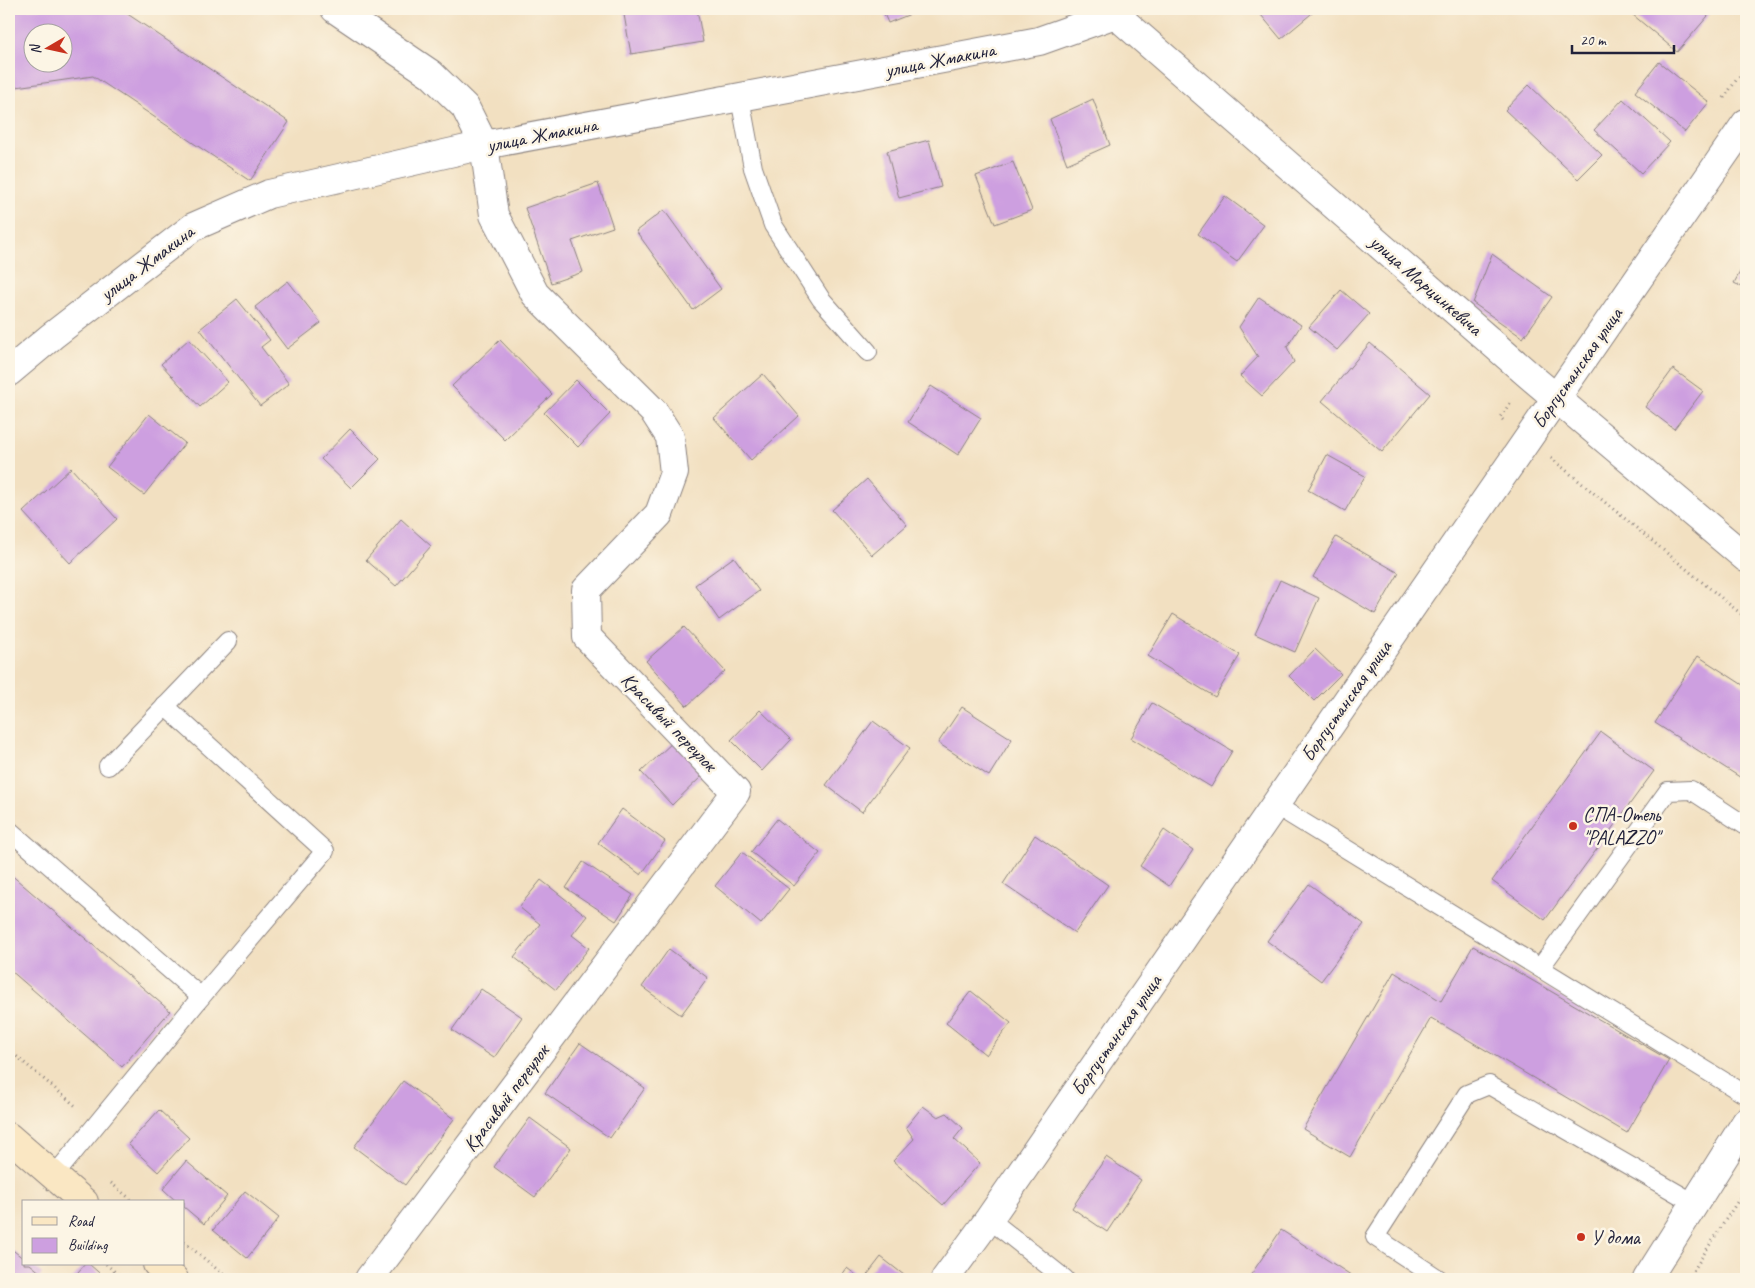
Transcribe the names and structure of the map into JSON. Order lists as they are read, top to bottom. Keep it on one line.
{"streets":{"street":["улица Жмакина","улица Марцинкевича","Боргустанская улица","Красивый переулок"]},"crossings":[["улица Жмакина","улица Марцинкевича"],["улица Жмакина","Красивый переулок"],["улица Марцинкевича","Боргустанская улица"]],"places":["СПА-Отель \"PALAZZO\"","У дома"],"legend":["Road","Building"],"scale_bar":"20 m","north":"left"}
